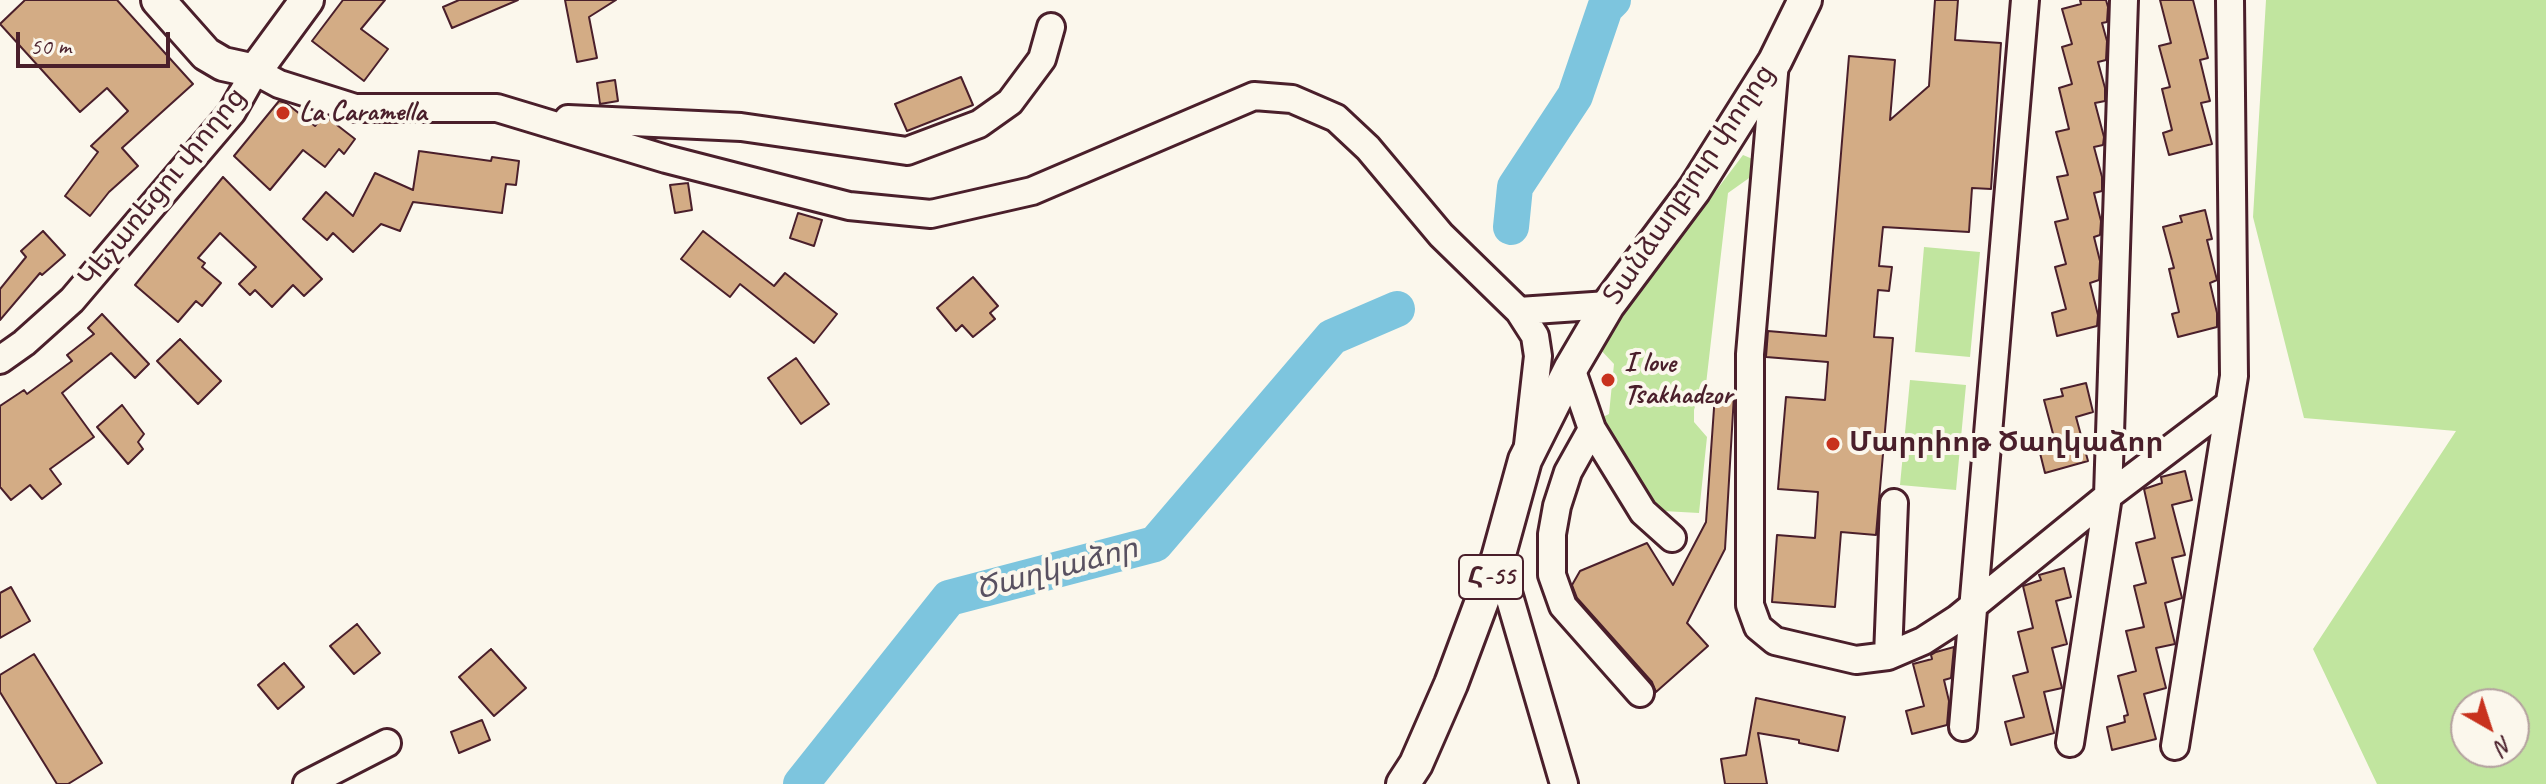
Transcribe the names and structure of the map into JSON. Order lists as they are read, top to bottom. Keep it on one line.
{"streets":{"main road":["Տանձաղբյուր փողոց","Կեչառեցու փողոց","Հ-55"]},"crossings":[["Տանձաղբյուր փողոց","Հ-55"]],"water":["Ծաղկաձոր"],"places":["La Caramella","I love Tsakhadzor","Մարրիոթ Ծաղկաձոր"],"scale_bar":"50 m","north":"bottom right"}
